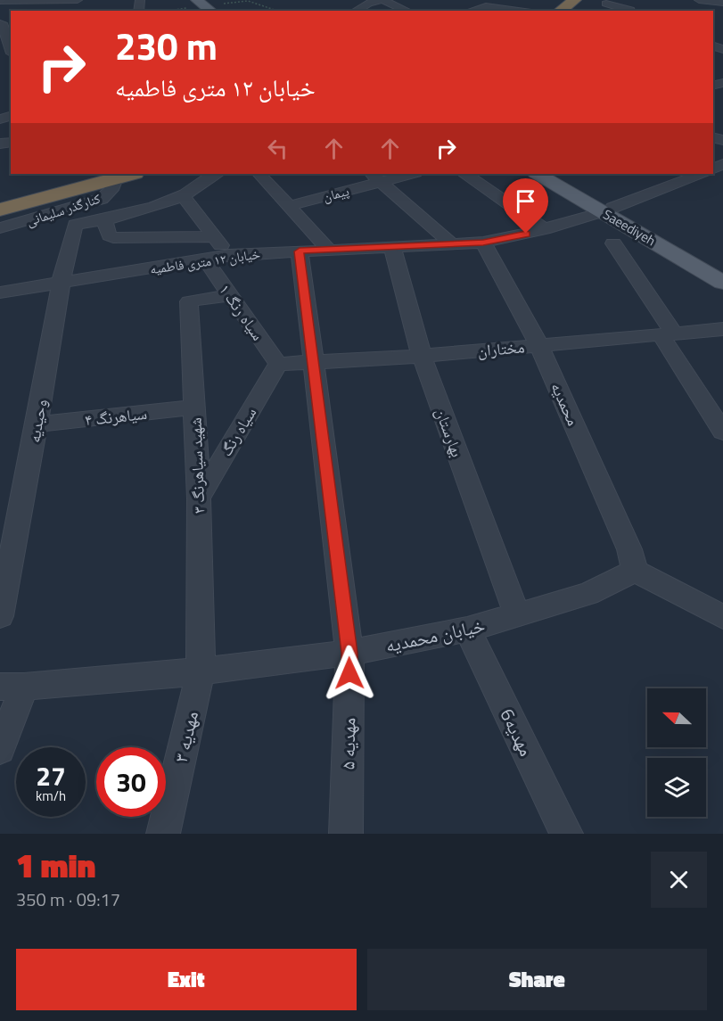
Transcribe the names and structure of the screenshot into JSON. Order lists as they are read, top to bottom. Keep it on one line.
{"streets":{"main road":["Saeediyeh"],"street":["پیمان","کنارگذر سلیمانی","خیابان ۱۲ متری فاطمیه","سیاه رنگ ۱","مختاران","محمدیه","سیاهرنگ ۴","وحیدیه","سیاه رنگ","بهارستان","شهید سیاهرنگ ۳","خیابان محمدیه","مهدیه6","مهدیه ۳","مهدیه ۵"]},"crossings":[["Saeediyeh","خیابان ۱۲ متری فاطمیه"],["خیابان ۱۲ متری فاطمیه","سیاه رنگ ۱"],["خیابان ۱۲ متری فاطمیه","محمدیه"],["خیابان ۱۲ متری فاطمیه","وحیدیه"],["خیابان ۱۲ متری فاطمیه","بهارستان"],["خیابان ۱۲ متری فاطمیه","مهدیه ۵"],["سیاه رنگ ۱","مختاران"],["سیاه رنگ ۱","سیاه رنگ"],["سیاه رنگ ۱","شهید سیاهرنگ ۳"],["مختاران","محمدیه"],["مختاران","سیاه رنگ"],["مختاران","بهارستان"],["مختاران","مهدیه ۵"],["محمدیه","خیابان محمدیه"],["سیاهرنگ ۴","وحیدیه"],["سیاهرنگ ۴","شهید سیاهرنگ ۳"],["سیاه رنگ","شهید سیاهرنگ ۳"],["بهارستان","خیابان محمدیه"],["شهید سیاهرنگ ۳","خیابان محمدیه"],["شهید سیاهرنگ ۳","مهدیه ۳"],["خیابان محمدیه","مهدیه6"],["خیابان محمدیه","مهدیه ۳"],["خیابان محمدیه","مهدیه ۵"]],"north":"left","page":{"turn":["230 m","خیابان ۱۲ متری فاطمیه"],"speed":"27 km/h","limit":"30","heading":["1 min","350 m · 09:17"],"buttons":["Exit","Share"]}}
